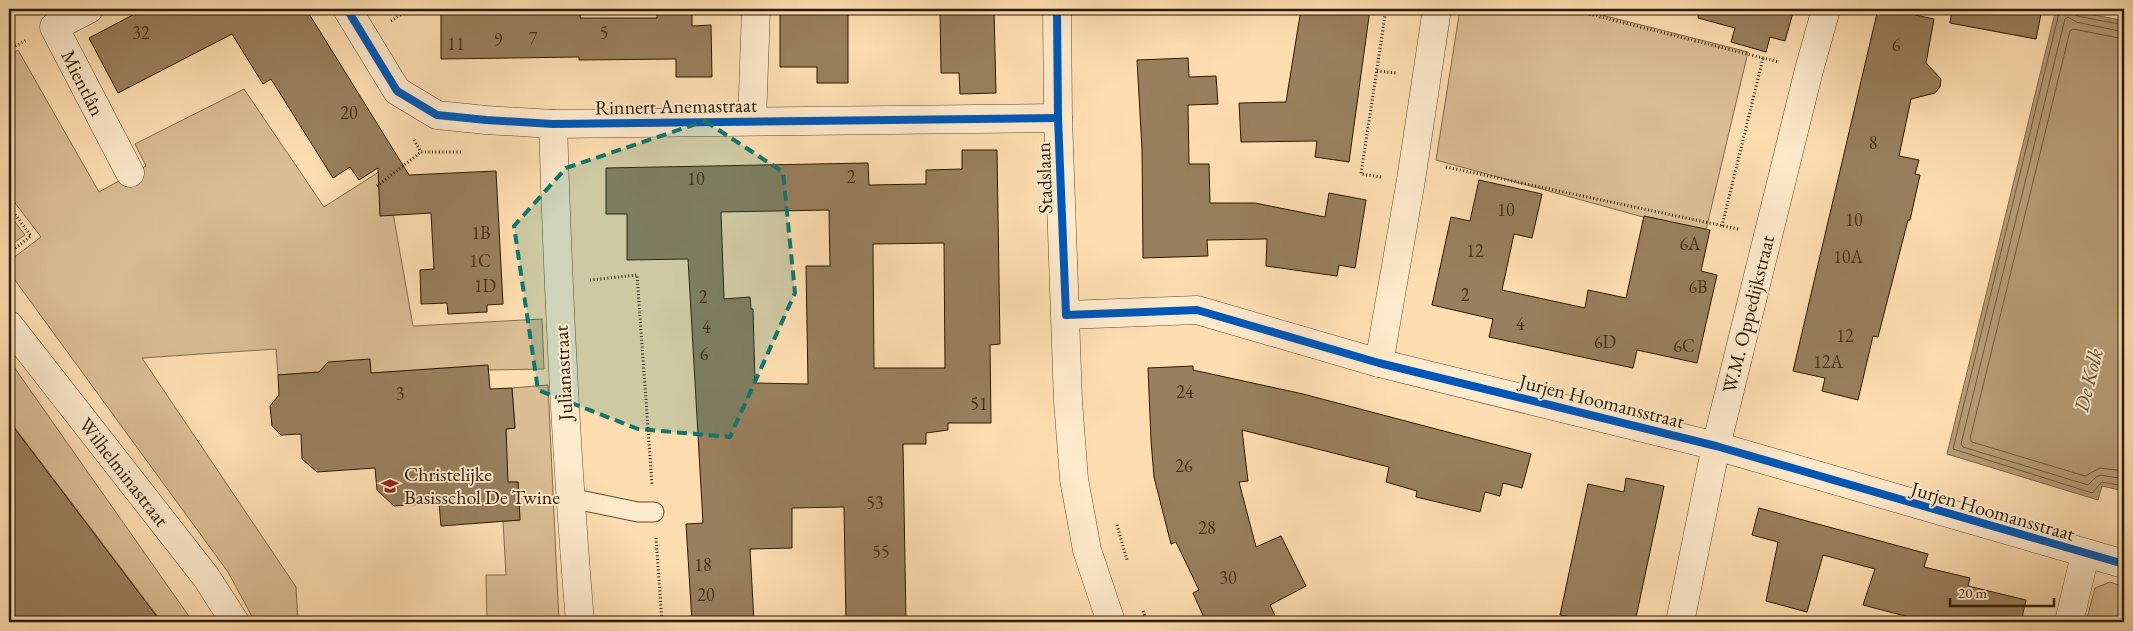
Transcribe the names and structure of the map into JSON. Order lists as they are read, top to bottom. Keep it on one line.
{"streets":{"street":["Mientlân","Rinnert Anemastraat","Stadslaan","W.M. Oppedijkstraat","Julianastraat","Jurjen Hoomansstraat","Wilhelminastraat"]},"crossings":[["Rinnert Anemastraat","Stadslaan"],["Rinnert Anemastraat","Julianastraat"],["Stadslaan","Jurjen Hoomansstraat"],["W.M. Oppedijkstraat","Jurjen Hoomansstraat"]],"water":["De Kolk"],"places":{"school or university":["Christelijke Basisschol De Twine"]},"house_numbers":["32","5","7","9","11","6","20","8","2","10","10","10","1B","6A","12","10A","1C","1D","6B","2","2","4","4","12","6D","6C","6","12A","24","3","51","26","53","28","55","18","30","20"],"scale_bar":"20 m"}
